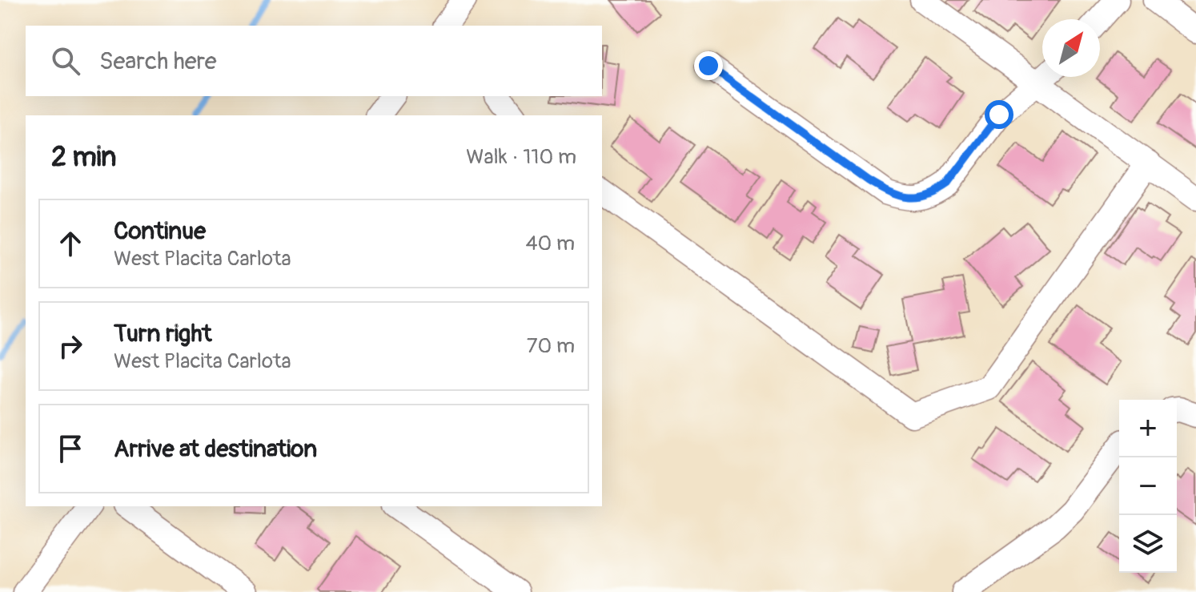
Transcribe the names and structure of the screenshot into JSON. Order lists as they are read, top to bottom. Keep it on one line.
{"north":"top right","page":{"search":"Search here","heading":["2 min","Walk · 110 m"],"list":[["Continue","West Placita Carlota","40 m"],["Turn right","West Placita Carlota","70 m"],"Arrive at destination"],"map_buttons":["+","−"]}}
